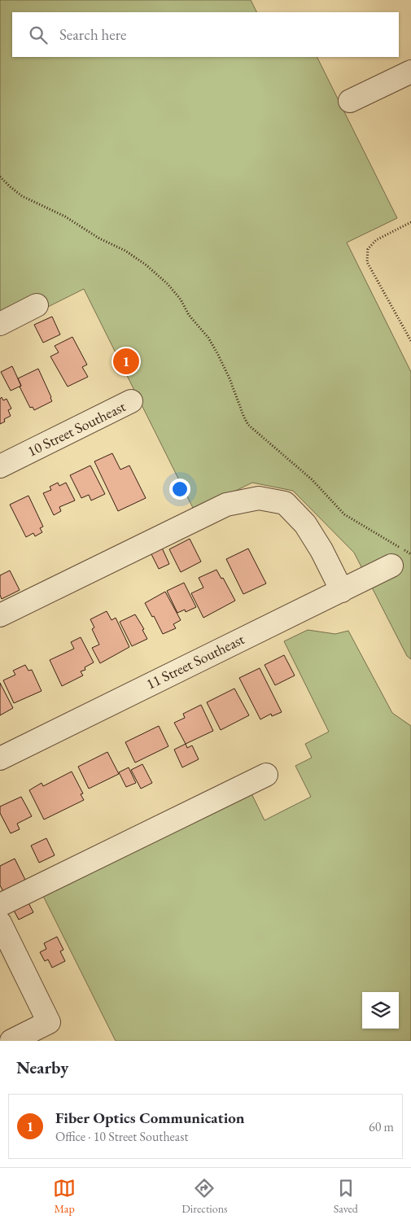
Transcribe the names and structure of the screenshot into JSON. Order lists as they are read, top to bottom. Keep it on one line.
{"streets":{"street":["10 Street Southeast","11 Street Southeast"]},"page":{"search":"Search here","pins":"1","heading":"Nearby","list":[{"mark":"1","name":"Fiber Optics Communication","note":"Office · 10 Street Southeast","value":"60 m"}],"nav":["Map","Directions","Saved"]}}
